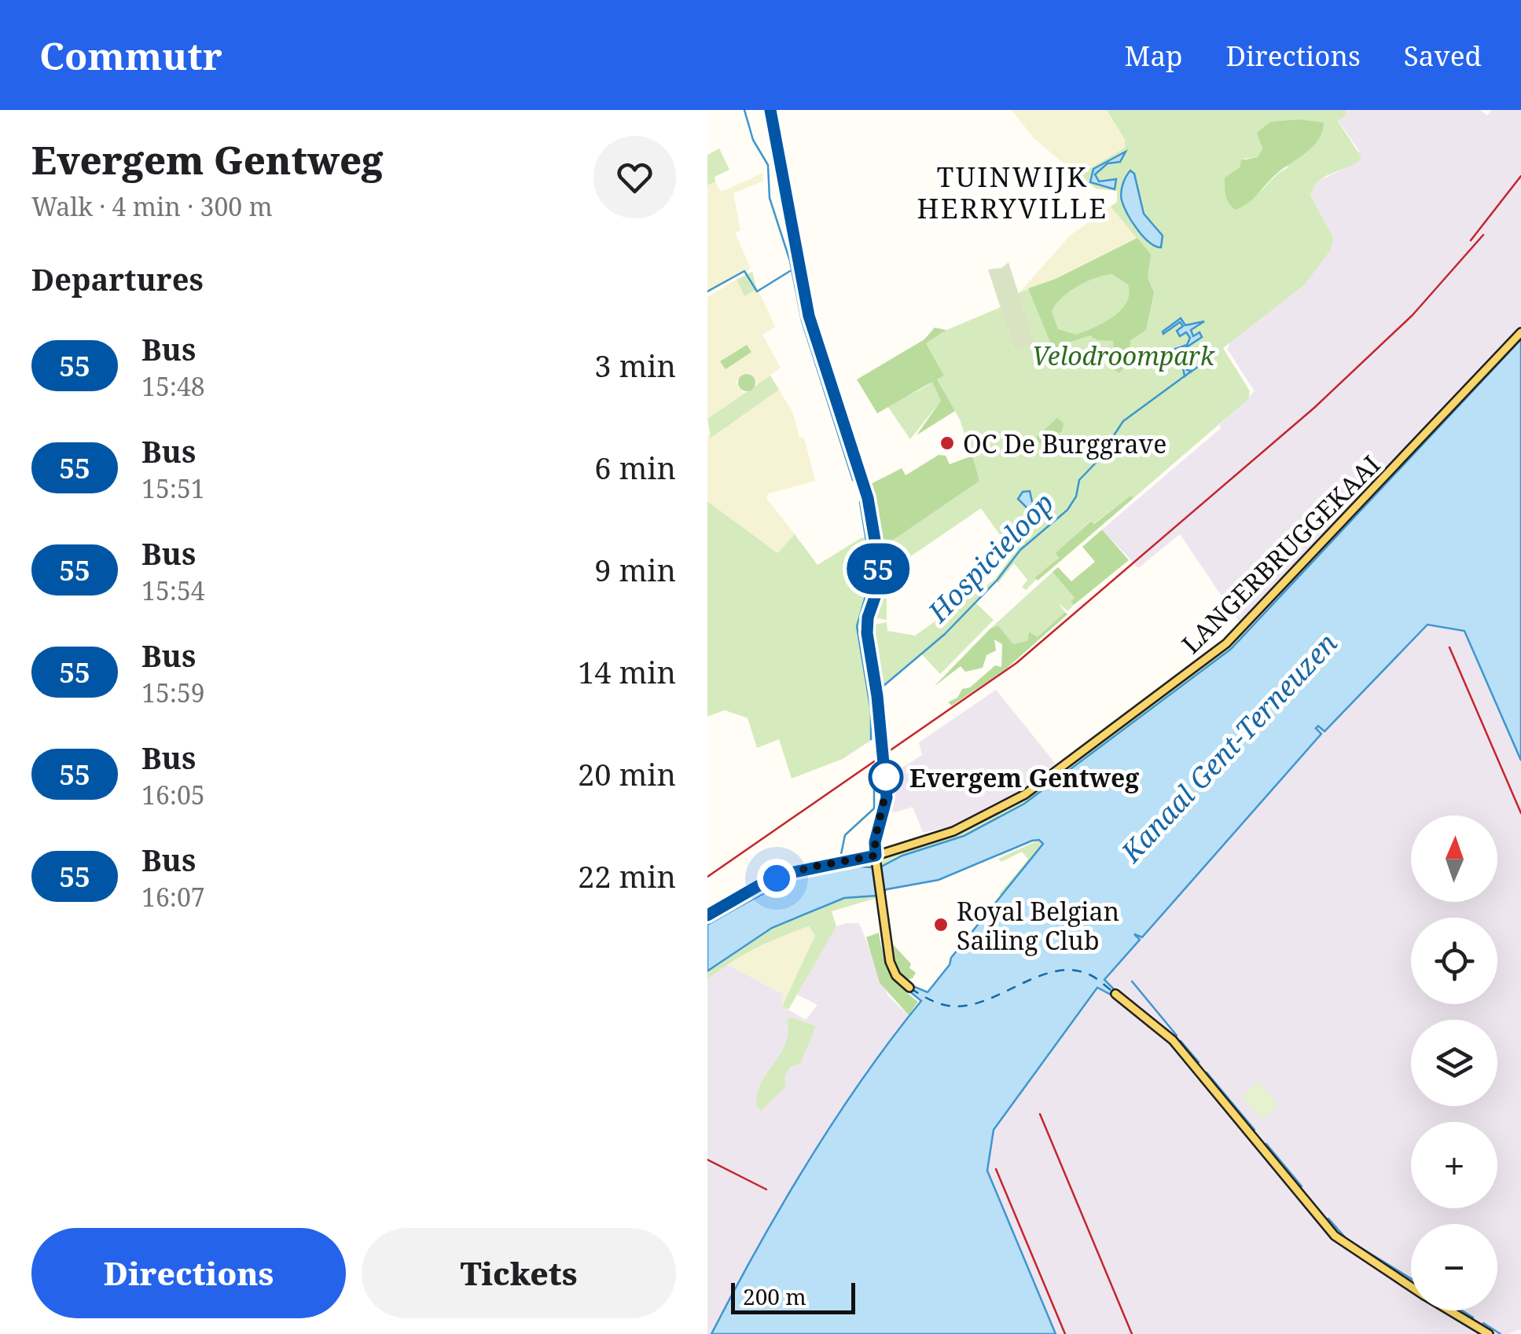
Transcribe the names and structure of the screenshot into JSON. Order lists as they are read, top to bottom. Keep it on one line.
{"streets":{"main road":["LANGERBRUGGEKAAI"]},"districts":["TUINWIJK HERRYVILLE"],"water":["Hospicieloop","Kanaal Gent-Terneuzen"],"parks":["Velodroompark"],"places":["OC De Burggrave","Evergem Gentweg","Royal Belgian Sailing Club"],"lines":["bus line 55"],"scale_bar":"200 m","north":"top","page":{"header":"Commutr","nav":["Map","Directions","Saved"],"heading":[["Evergem Gentweg","Walk · 4 min · 300 m"],"Departures"],"on_map":"55","list":[{"mark":"55","name":"Bus","note":"15:48","value":"3 min"},{"mark":"55","name":"Bus","note":"15:51","value":"6 min"},{"mark":"55","name":"Bus","note":"15:54","value":"9 min"},{"mark":"55","name":"Bus","note":"15:59","value":"14 min"},{"mark":"55","name":"Bus","note":"16:05","value":"20 min"},{"mark":"55","name":"Bus","note":"16:07","value":"22 min"}],"map_buttons":["+","−"],"buttons":["Directions","Tickets"],"scale":"200 m"}}
